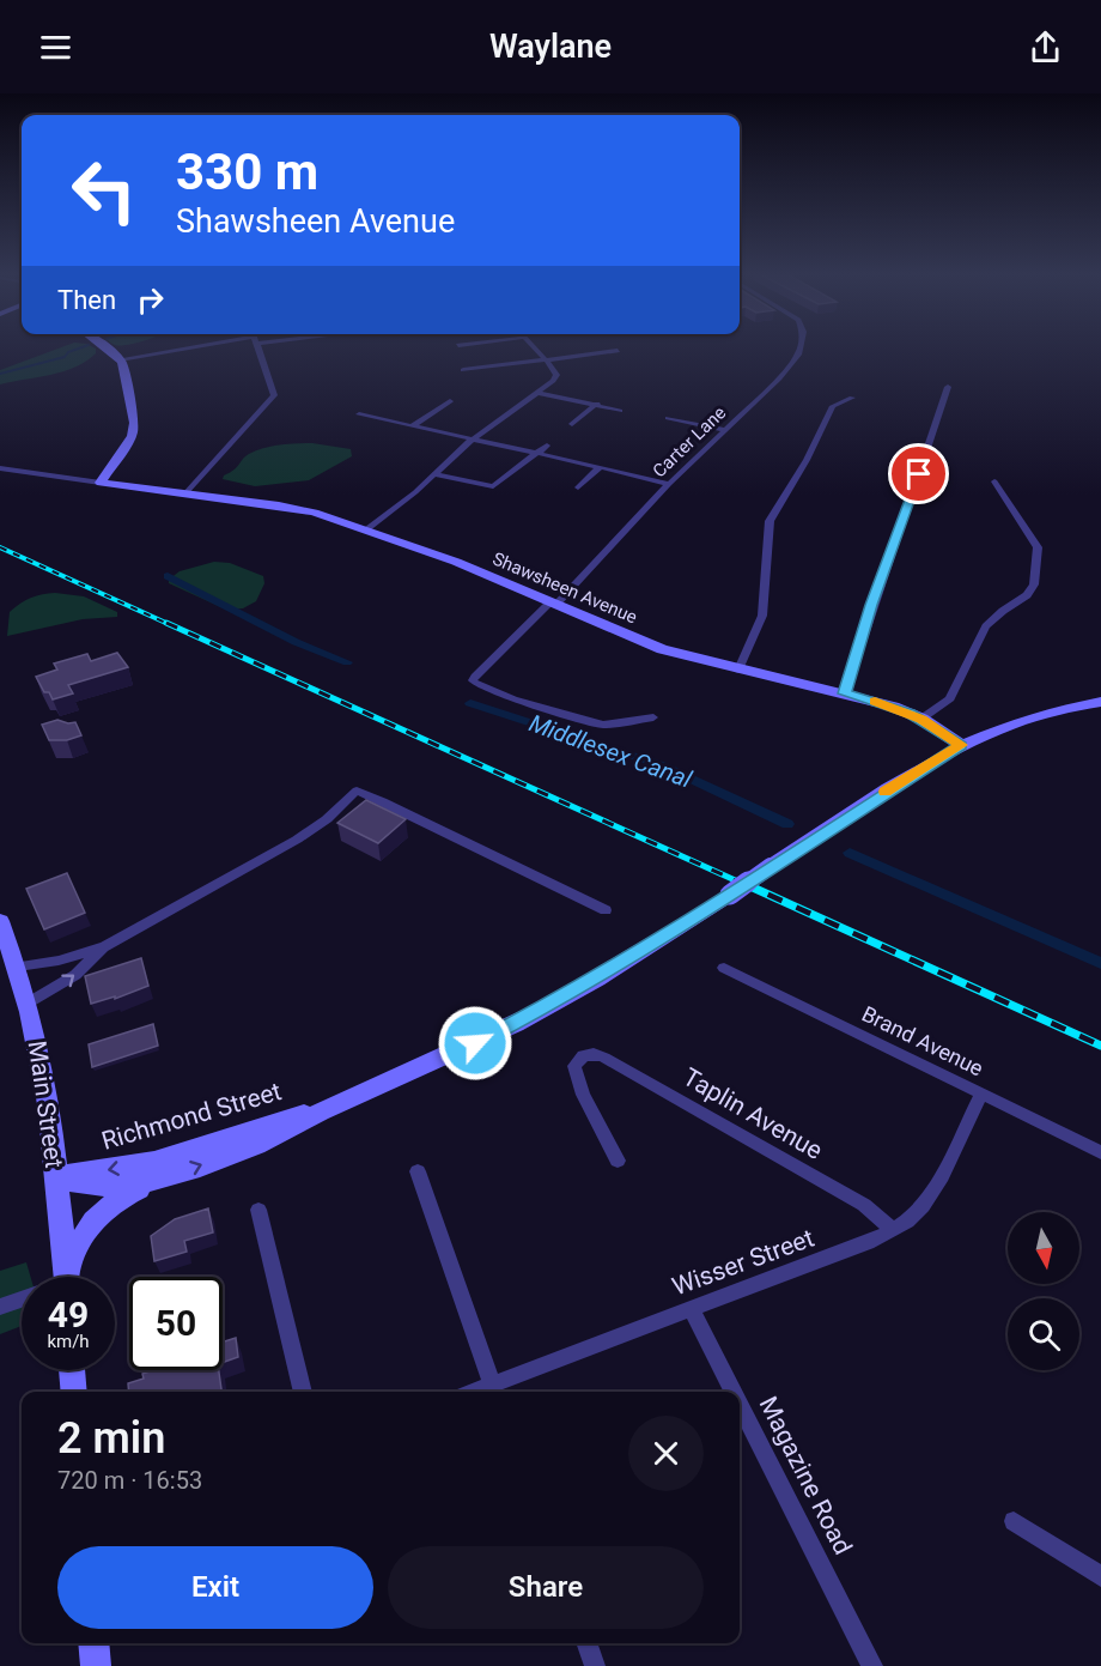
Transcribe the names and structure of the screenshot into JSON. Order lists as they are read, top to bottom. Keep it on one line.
{"streets":{"street":["Carter Lane","Shawsheen Avenue","Brand Avenue","Main Street","Taplin Avenue","Richmond Street","Wisser Street","Magazine Road"]},"crossings":[["Carter Lane","Shawsheen Avenue"],["Shawsheen Avenue","Richmond Street"],["Brand Avenue","Wisser Street"],["Main Street","Richmond Street"],["Taplin Avenue","Wisser Street"],["Wisser Street","Magazine Road"]],"water":["Middlesex Canal"],"north":"bottom","page":{"header":"Waylane","turn":["330 m","Shawsheen Avenue"],"then":"Then","speed":"49 km/h","limit":"50","heading":["2 min","720 m · 16:53"],"buttons":["Exit","Share"]}}
